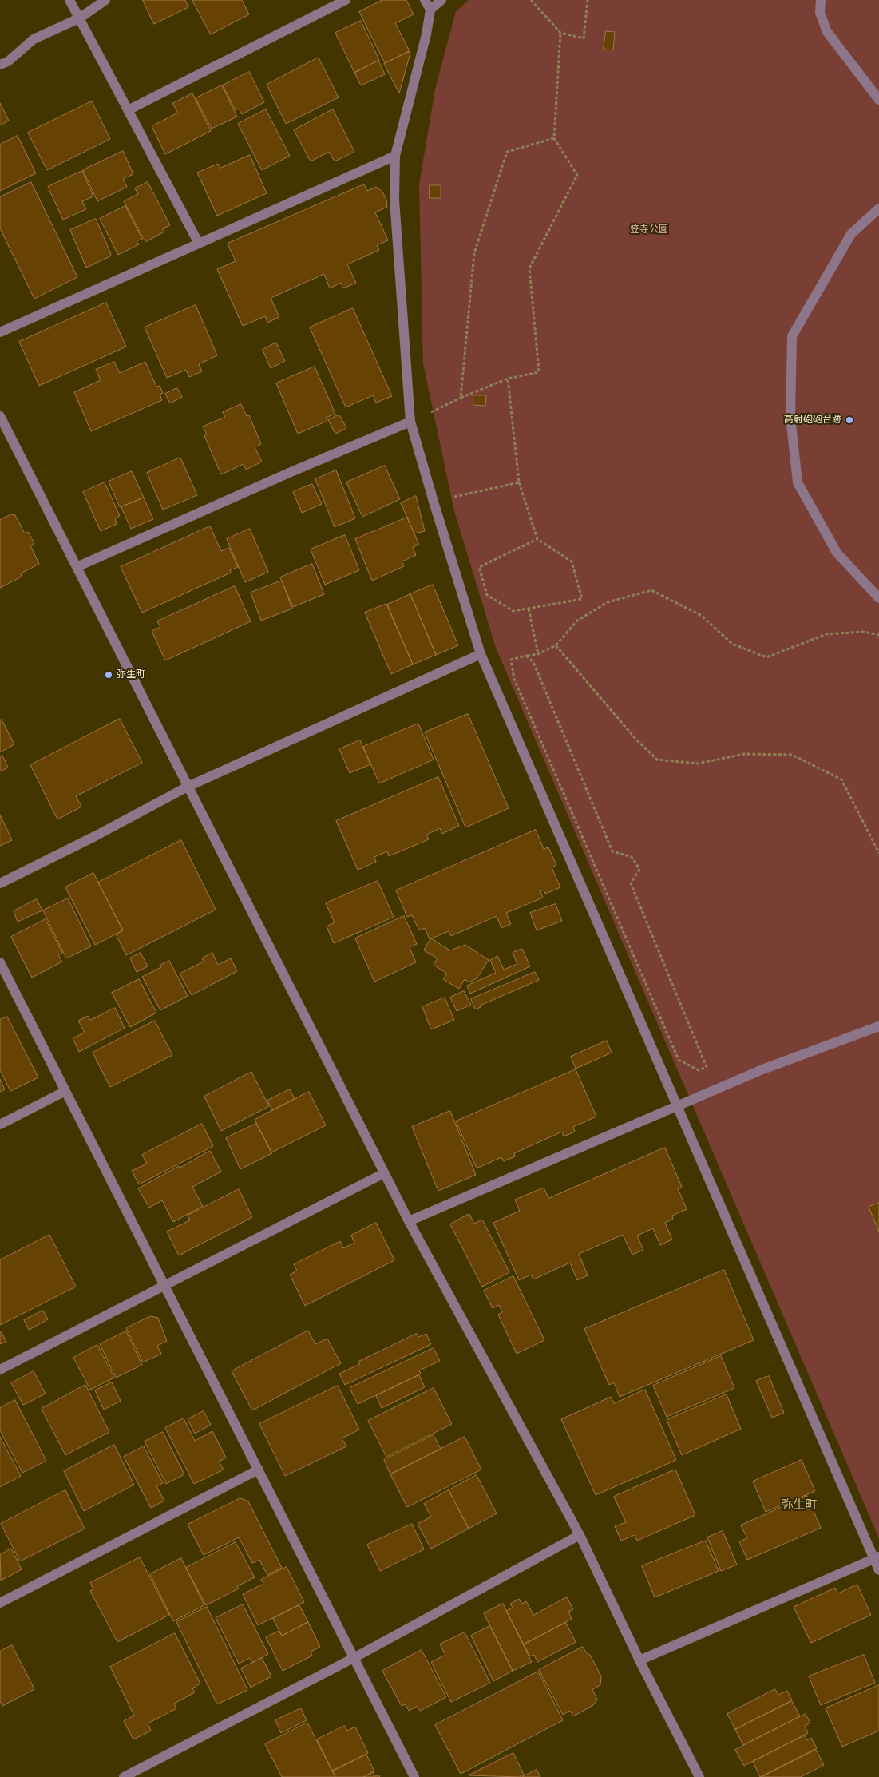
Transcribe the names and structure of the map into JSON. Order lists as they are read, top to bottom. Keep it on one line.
{"districts":["弥生町"],"parks":["笠寺公園"],"places":["高射砲砲台跡","弥生町"]}
